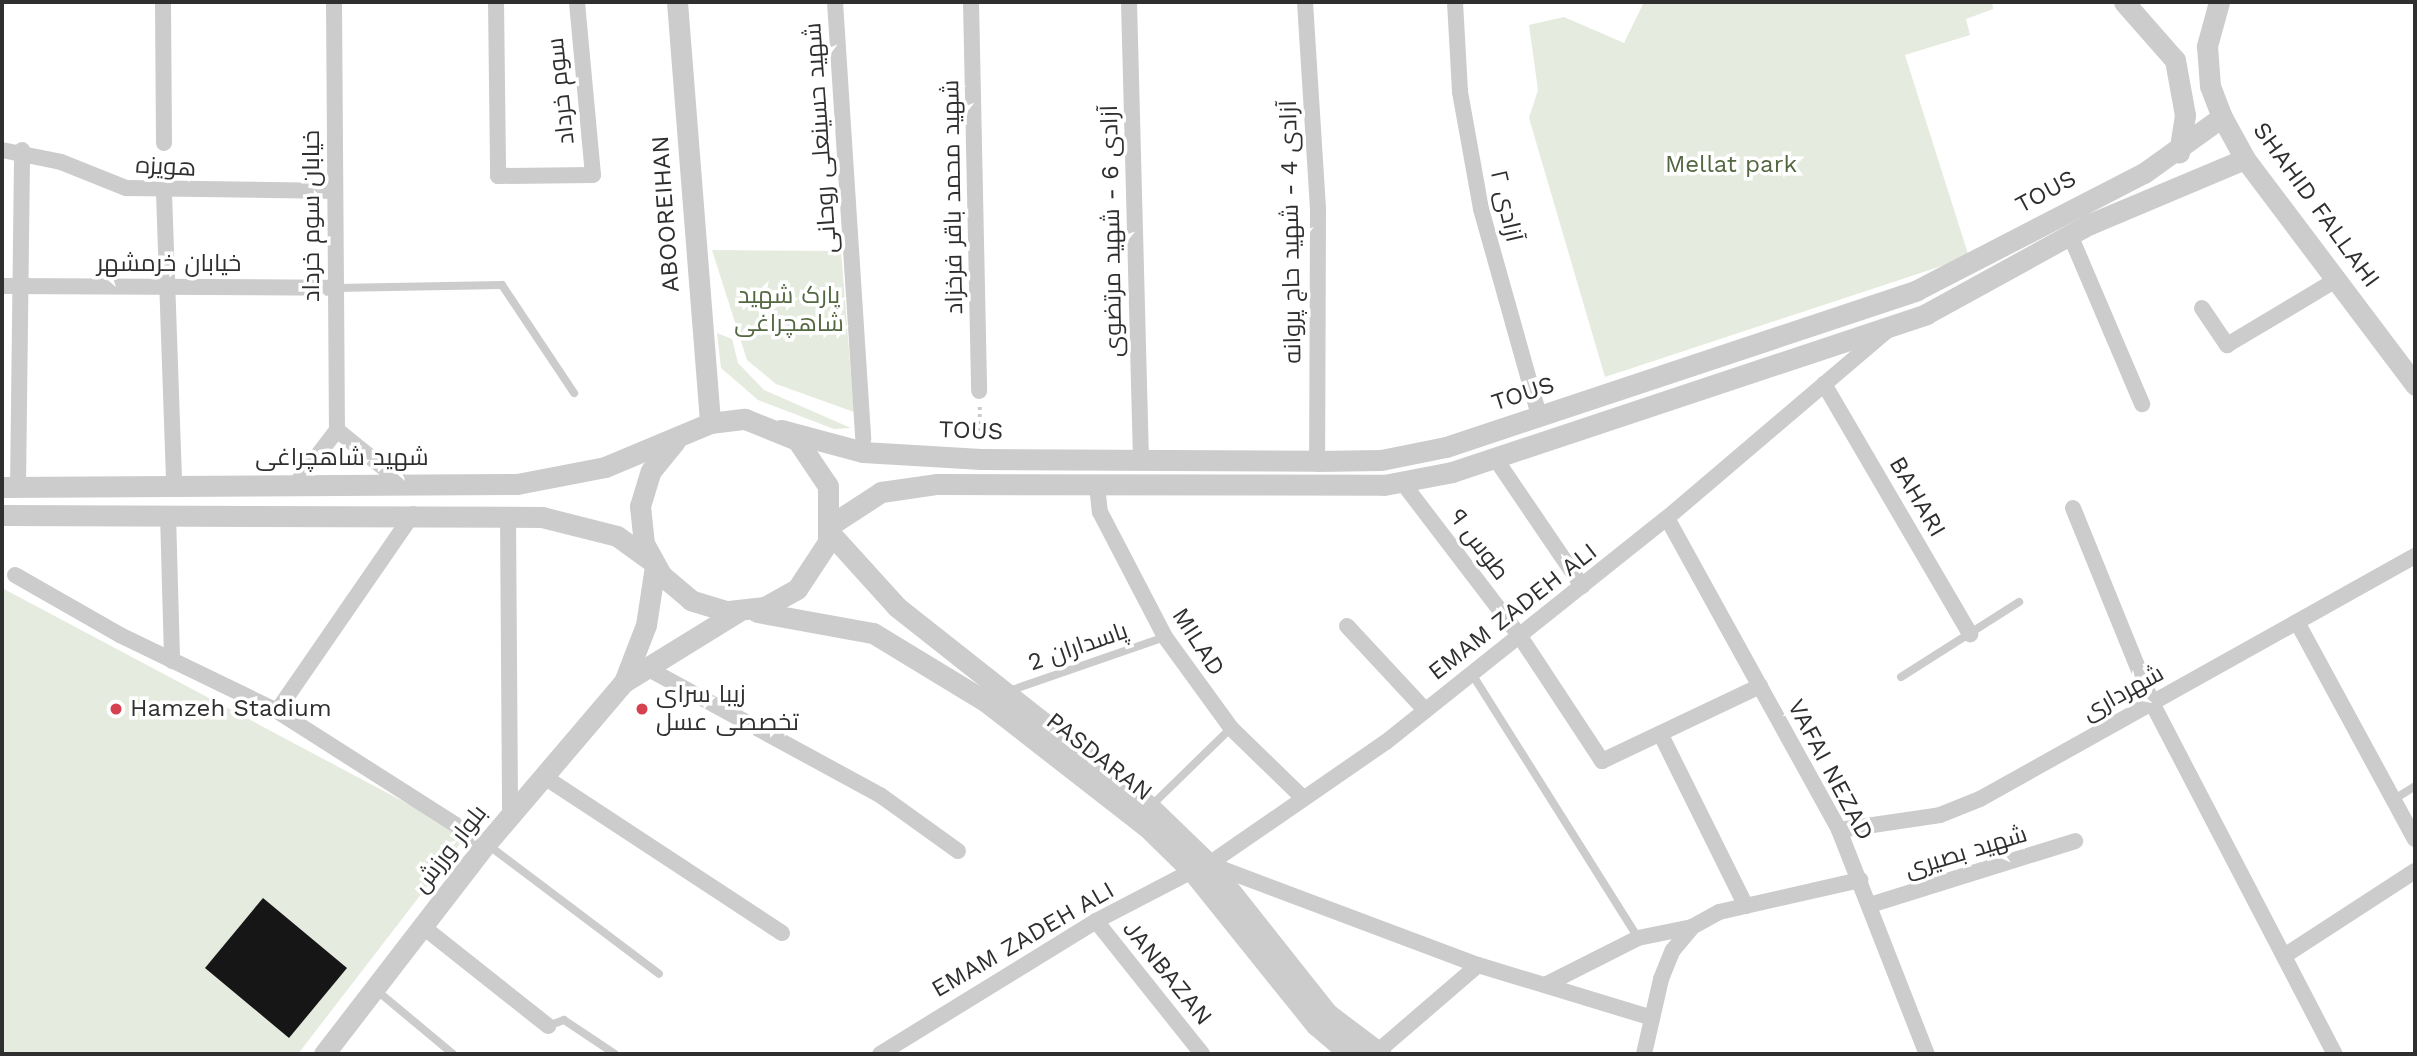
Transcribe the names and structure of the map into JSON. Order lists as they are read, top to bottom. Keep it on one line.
{"streets":{"street":["سوم خرداد","شهید حسینعلی روحانی","هویزه","TOUS","شهید محمد باقر فرخزاد","SHAHID FALLAHI","آزادی ۲","ABOOREIHAN","خیابان سوم خرداد","آزادی 6 - شهید مرتضوی","آزادی 4 - شهید حاج پروانه","خیابان خرمشهر","شهید شاهچراغی","BAHARI","طوس ۹","EMAM ZADEH ALI","MILAD","شهرداری","PASDARAN","VAFAI NEZAD","بلوار ورزش","شهید بصیری","JANBAZAN"],"lane":["پاسداران 2"]},"crossings":[["هویزه","خیابان سوم خرداد"],["TOUS","SHAHID FALLAHI"],["TOUS","آزادی ۲"],["TOUS","ABOOREIHAN"],["TOUS","آزادی 6 - شهید مرتضوی"],["TOUS","آزادی 4 - شهید حاج پروانه"],["TOUS","شهید شاهچراغی"],["TOUS","طوس ۹"],["TOUS","EMAM ZADEH ALI"],["TOUS","MILAD"],["TOUS","PASDARAN"],["ABOOREIHAN","شهید شاهچراغی"],["ABOOREIHAN","PASDARAN"],["خیابان سوم خرداد","خیابان خرمشهر"],["شهید شاهچراغی","PASDARAN"],["BAHARI","EMAM ZADEH ALI"],["طوس ۹","EMAM ZADEH ALI"],["EMAM ZADEH ALI","MILAD"],["EMAM ZADEH ALI","PASDARAN"],["EMAM ZADEH ALI","VAFAI NEZAD"],["EMAM ZADEH ALI","JANBAZAN"],["MILAD","پاسداران 2"],["پاسداران 2","PASDARAN"],["شهرداری","VAFAI NEZAD"],["VAFAI NEZAD","شهید بصیری"]],"parks":["Mellat park","پارک شهید شاهچراغی"],"places":["Hamzeh Stadium","زیبا سرای تخصصی عسل"]}
